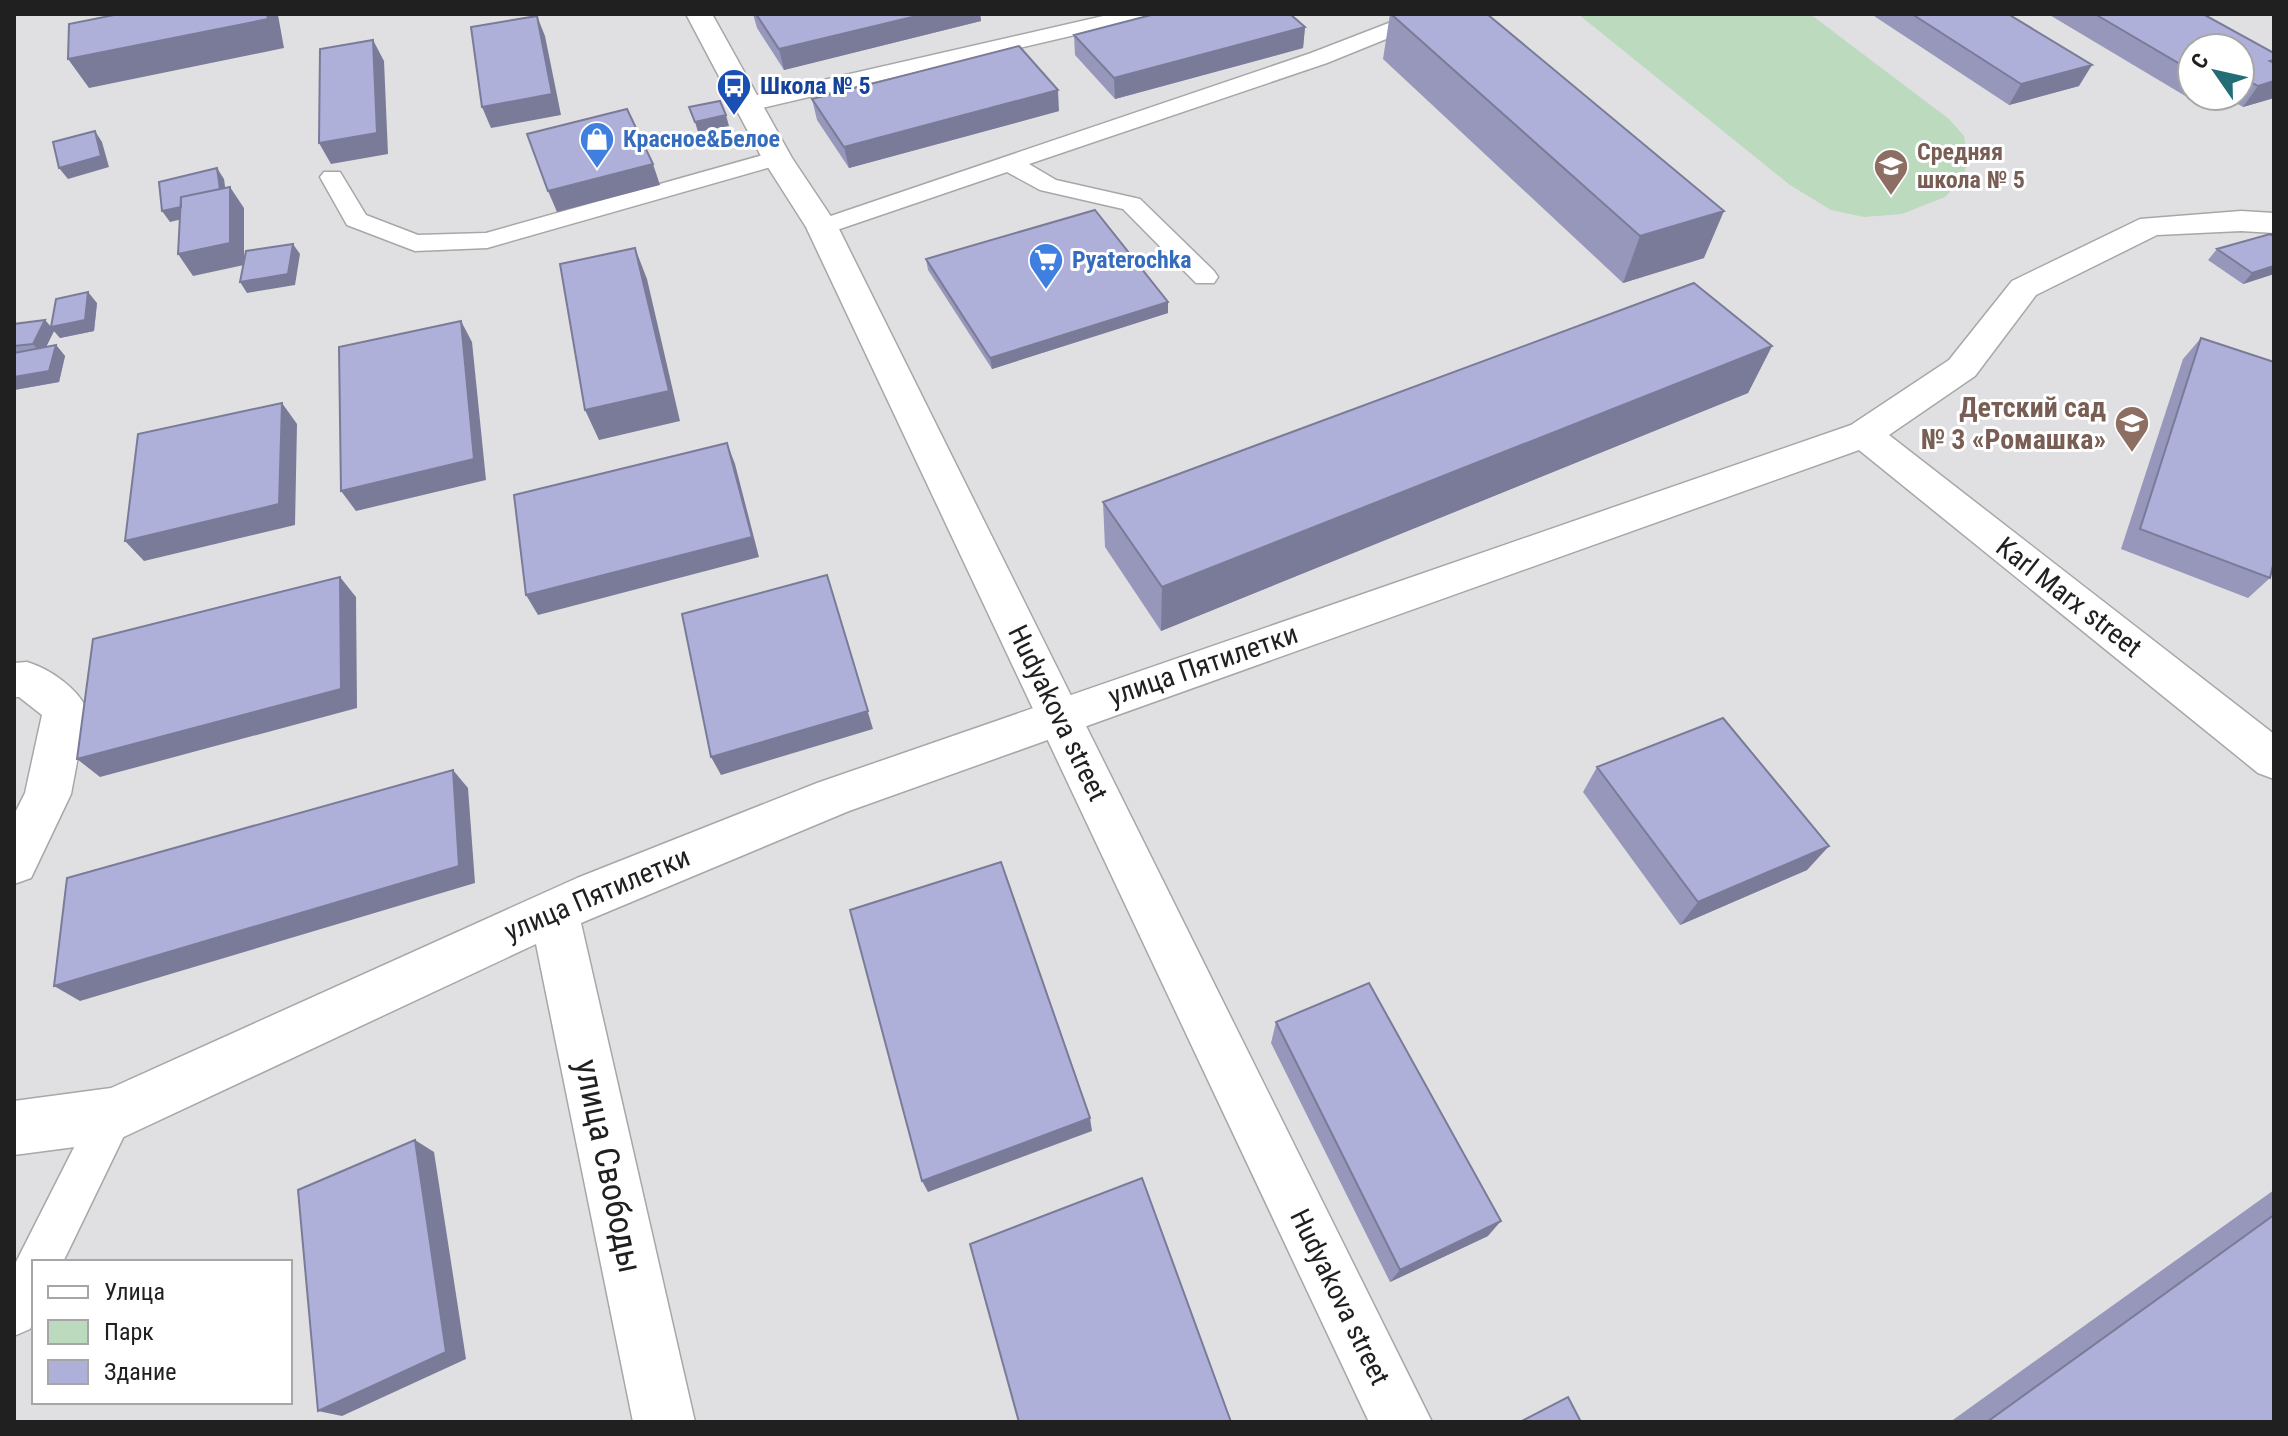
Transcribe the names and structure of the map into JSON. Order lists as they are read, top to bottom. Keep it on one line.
{"streets":{"street":["Karl Marx street","улица Пятилетки","Hudyakova street","улица Свободы"]},"crossings":[["Karl Marx street","улица Пятилетки"],["улица Пятилетки","Hudyakova street"],["улица Пятилетки","улица Свободы"]],"places":{"bus stop":["Школа № 5"],"shop":["Красное&Белое"],"school or university":["Средняя школа № 5","Детский сад № 3 «Ромашка»"],"supermarket":["Pyaterochka"]},"legend":["Улица","Парк","Здание"],"north":"top left"}
